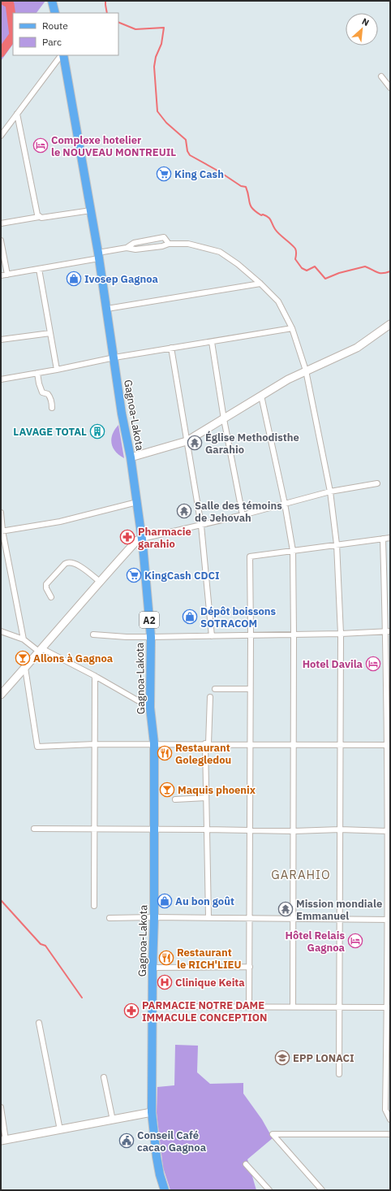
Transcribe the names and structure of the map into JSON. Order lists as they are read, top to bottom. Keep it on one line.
{"streets":{"main road":["Gagnoa-Lakota","A2"]},"districts":["GARAHIO"],"places":{"hotel":["Complexe hotelier le NOUVEAU MONTREUIL","Hotel Davila","Hôtel Relais Gagnoa"],"supermarket":["King Cash","KingCash CDCI"],"shop":["Ivosep Gagnoa","Dépôt boissons SOTRACOM","Au bon goût"],"building":["LAVAGE TOTAL"],"temple":["Église Methodisthe Garahio","Salle des témoins de Jehovah","Mission mondiale Emmanuel"],"pharmacy":["Pharmacie garahio","PARMACIE NOTRE DAME IMMACULE CONCEPTION"],"bar":["Allons à Gagnoa","Maquis phoenix"],"restaurant":["Restaurant Golegledou","Restaurant le RICH'LIEU"],"hospital":["Clinique Keita"],"school or university":["EPP LONACI"],"public building":["Conseil Café cacao Gagnoa"]},"legend":["Route","Parc"],"north":"top right"}
